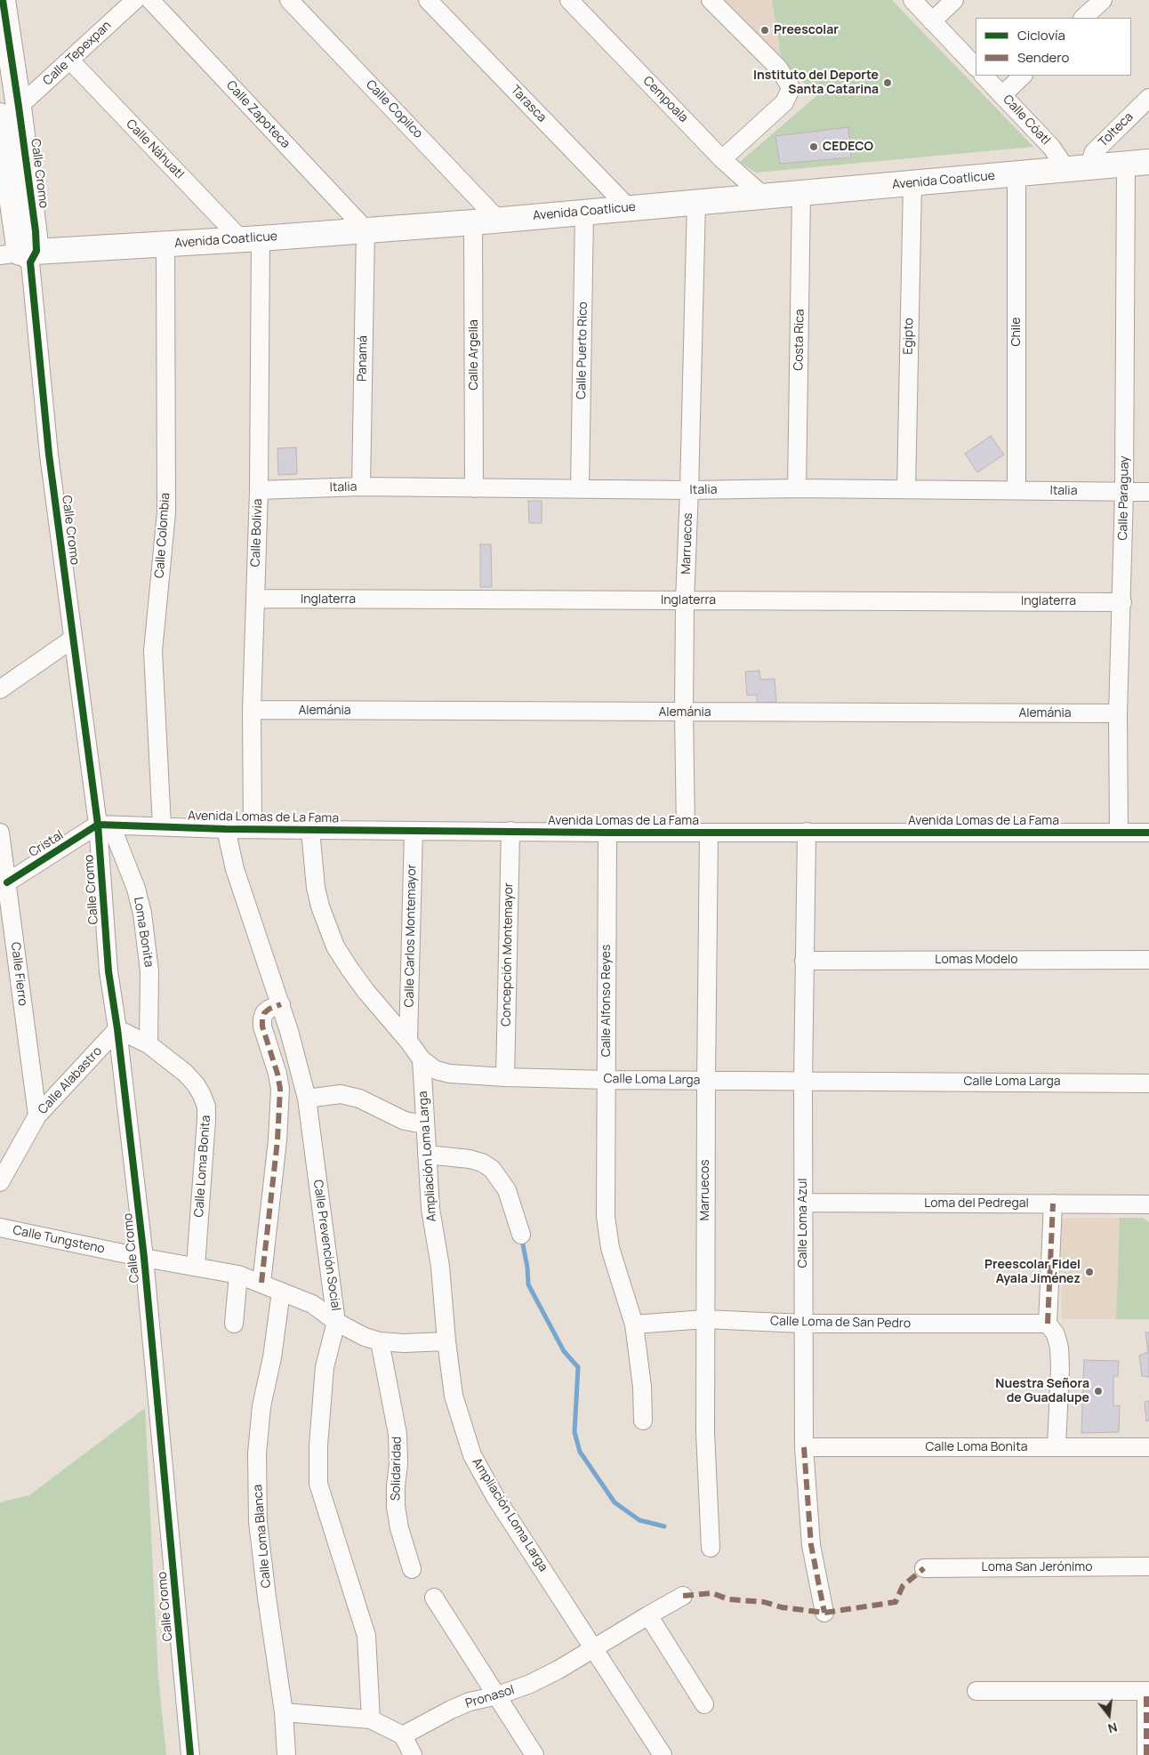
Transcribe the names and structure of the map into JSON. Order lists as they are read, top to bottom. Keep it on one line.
{"streets":{"street":["Calle Tepexpan","Cempoala","Tarasca","Calle Copilco","Calle Zapoteca","Calle Cóatl","Tolteca","Calle Náhuatl","Calle Cromo","Avenida Coatlicue","Chile","Egipto","Costa Rica","Calle Puerto Rico","Calle Argelia","Panamá","Italia","Calle Paraguay","Calle Bolivia","Calle Colombia","Marruecos","Inglaterra","Alemánia","Avenida Lomas de La Fama","Cristal","Loma Bonita","Calle Carlos Montemayor","Concepción Montemayor","Lomas Modelo","Calle Fierro","Calle Alfonso Reyes","Calle Loma Larga","Calle Alabastro","Ampliación Loma Larga","Calle Loma Bonita","Loma del Pedregal","Calle Loma Azul","Calle Tungsteno","Calle Prevención Social","Calle Loma de San Pedro","Solidaridad","Calle Loma Blanca","Loma San Jerónimo","Pronasol"]},"crossings":[["Calle Tepexpan","Calle Náhuatl"],["Calle Tepexpan","Calle Cromo"],["Cempoala","Avenida Coatlicue"],["Tarasca","Avenida Coatlicue"],["Calle Copilco","Avenida Coatlicue"],["Calle Zapoteca","Avenida Coatlicue"],["Calle Zapoteca","Panamá"],["Calle Cóatl","Tolteca"],["Calle Cóatl","Avenida Coatlicue"],["Tolteca","Avenida Coatlicue"],["Calle Náhuatl","Avenida Coatlicue"],["Calle Náhuatl","Calle Bolivia"],["Calle Cromo","Avenida Coatlicue"],["Calle Cromo","Avenida Lomas de La Fama"],["Calle Cromo","Cristal"],["Calle Cromo","Loma Bonita"],["Calle Cromo","Calle Alabastro"],["Calle Cromo","Calle Loma Bonita"],["Calle Cromo","Calle Tungsteno"],["Avenida Coatlicue","Chile"],["Avenida Coatlicue","Egipto"],["Avenida Coatlicue","Costa Rica"],["Avenida Coatlicue","Calle Puerto Rico"],["Avenida Coatlicue","Calle Argelia"],["Avenida Coatlicue","Panamá"],["Avenida Coatlicue","Calle Paraguay"],["Avenida Coatlicue","Calle Bolivia"],["Avenida Coatlicue","Calle Colombia"],["Avenida Coatlicue","Marruecos"],["Chile","Italia"],["Egipto","Italia"],["Costa Rica","Italia"],["Calle Puerto Rico","Italia"],["Calle Argelia","Italia"],["Panamá","Italia"],["Italia","Calle Paraguay"],["Italia","Calle Bolivia"],["Italia","Marruecos"],["Calle Paraguay","Inglaterra"],["Calle Paraguay","Alemánia"],["Calle Paraguay","Avenida Lomas de La Fama"],["Calle Bolivia","Inglaterra"],["Calle Bolivia","Alemánia"],["Calle Bolivia","Avenida Lomas de La Fama"],["Calle Colombia","Avenida Lomas de La Fama"],["Marruecos","Inglaterra"],["Marruecos","Alemánia"],["Marruecos","Avenida Lomas de La Fama"],["Marruecos","Calle Loma Larga"],["Marruecos","Calle Loma de San Pedro"],["Avenida Lomas de La Fama","Cristal"],["Avenida Lomas de La Fama","Loma Bonita"],["Avenida Lomas de La Fama","Calle Carlos Montemayor"],["Avenida Lomas de La Fama","Concepción Montemayor"],["Avenida Lomas de La Fama","Calle Alfonso Reyes"],["Avenida Lomas de La Fama","Calle Loma Larga"],["Avenida Lomas de La Fama","Calle Loma Azul"],["Avenida Lomas de La Fama","Calle Prevención Social"],["Cristal","Loma Bonita"],["Cristal","Calle Fierro"],["Loma Bonita","Calle Loma Bonita"],["Calle Carlos Montemayor","Calle Loma Larga"],["Concepción Montemayor","Calle Loma Larga"],["Lomas Modelo","Calle Loma Azul"],["Calle Fierro","Calle Alabastro"],["Calle Alfonso Reyes","Calle Loma Larga"],["Calle Alfonso Reyes","Calle Loma de San Pedro"],["Calle Loma Larga","Ampliación Loma Larga"],["Calle Loma Larga","Calle Loma Azul"],["Calle Alabastro","Calle Loma Bonita"],["Ampliación Loma Larga","Pronasol"],["Calle Loma Bonita","Calle Loma Azul"],["Loma del Pedregal","Calle Loma Azul"],["Calle Loma Azul","Calle Loma de San Pedro"]],"places":["Preescolar","Instituto del Deporte Santa Catarina","CEDECO","Preescolar Fidel Ayala Jiménez","Nuestra Señora de Guadalupe"],"legend":["Ciclovía","Sendero"],"north":"bottom"}
